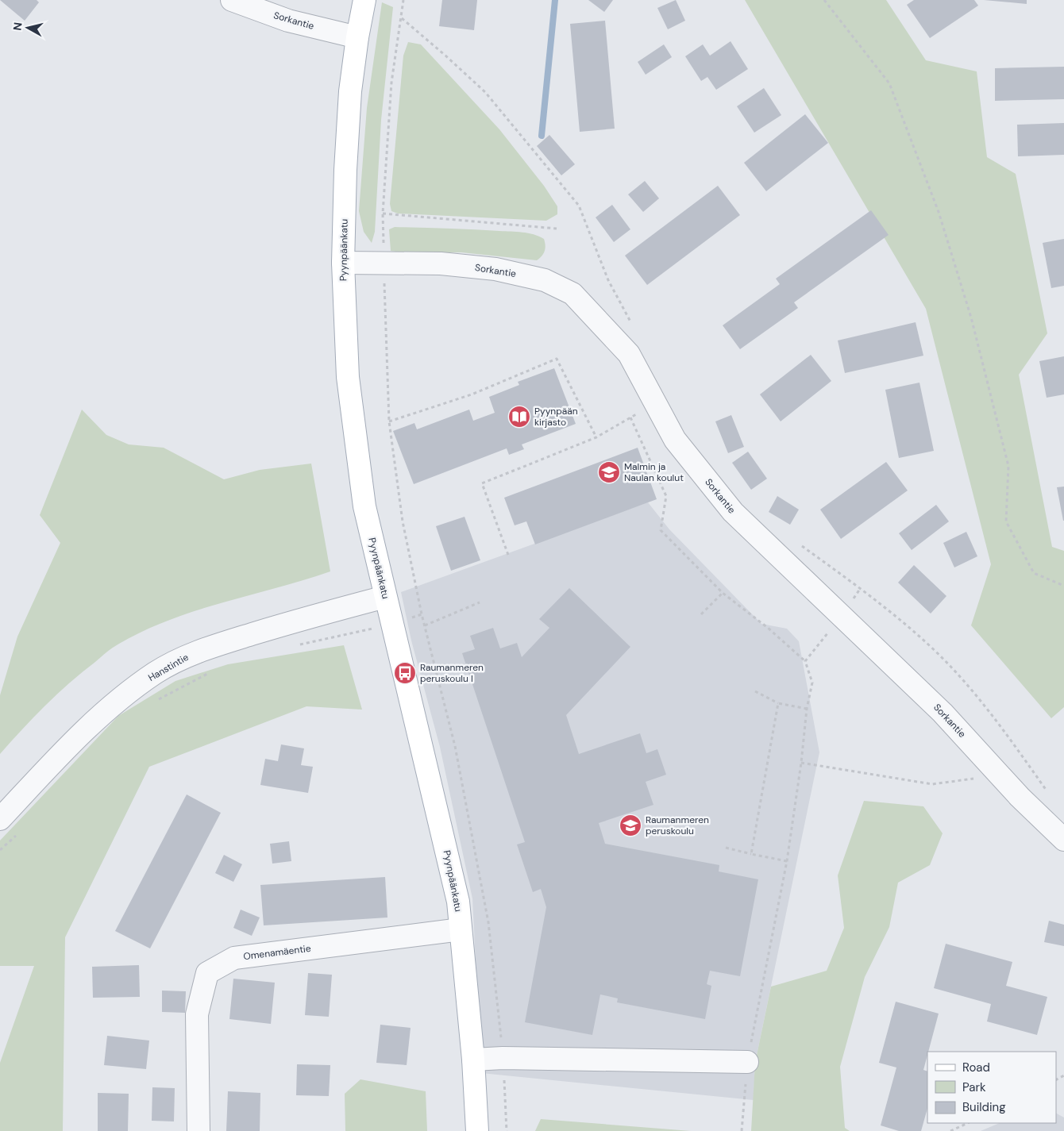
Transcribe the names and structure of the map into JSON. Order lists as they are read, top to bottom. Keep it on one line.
{"streets":{"main road":["Pyynpäänkatu"],"street":["Sorkantie","Hanstintie","Omenamäentie"]},"crossings":[["Sorkantie","Pyynpäänkatu"],["Pyynpäänkatu","Hanstintie"],["Pyynpäänkatu","Omenamäentie"]],"places":{"library":["Pyynpään kirjasto"],"school or university":["Malmin ja Naulan koulut","Raumanmeren peruskoulu"],"bus stop":["Raumanmeren peruskoulu I"]},"legend":["Road","Park","Building"],"north":"left"}
